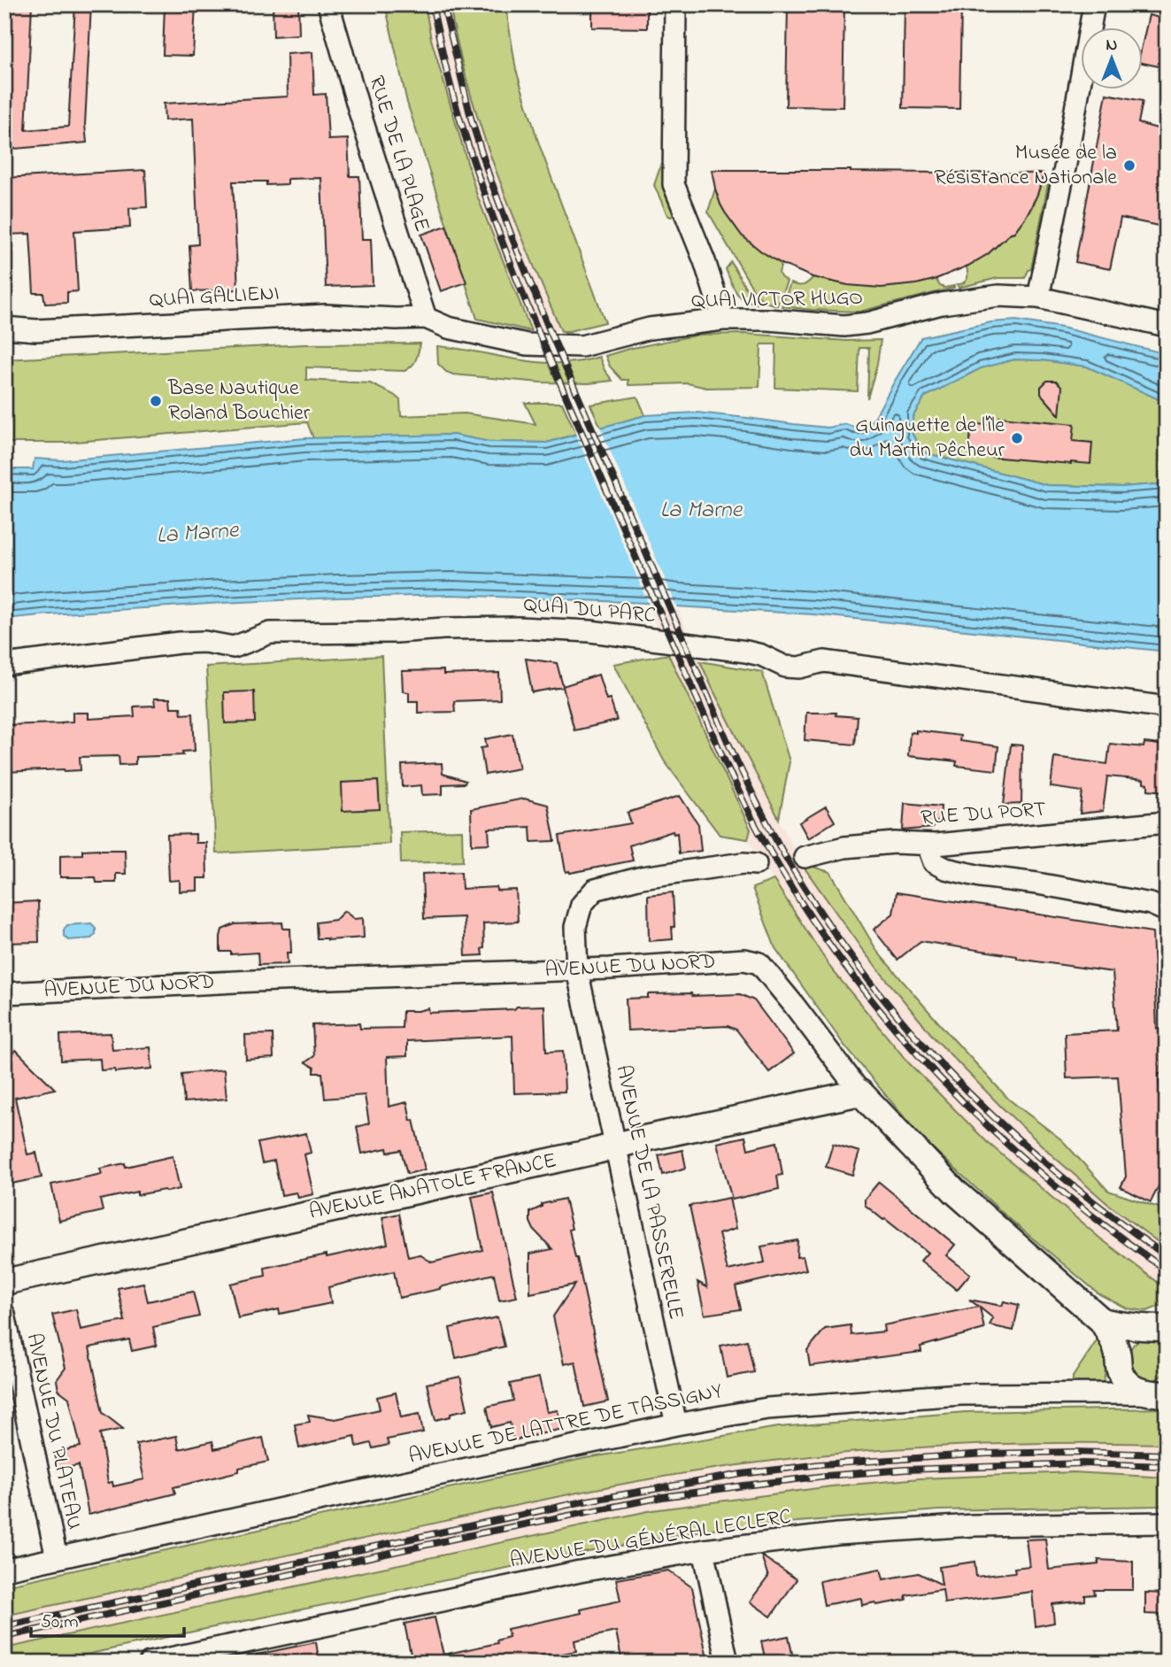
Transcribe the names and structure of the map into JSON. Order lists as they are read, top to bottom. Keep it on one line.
{"streets":{"street":["RUE DE LA PLAGE","QUAI GALLIENI","QUAI VICTOR HUGO","QUAI DU PARC","RUE DU PORT","AVENUE DU NORD","AVENUE ANATOLE FRANCE","AVENUE DE LA PASSERELLE","AVENUE DE LATTRE DE TASSIGNY","AVENUE DU PLATEAU","AVENUE DU GÉNÉRAL LECLERC"]},"crossings":[["RUE DE LA PLAGE","QUAI GALLIENI"],["RUE DE LA PLAGE","QUAI VICTOR HUGO"],["QUAI GALLIENI","QUAI VICTOR HUGO"],["AVENUE DU NORD","AVENUE ANATOLE FRANCE"],["AVENUE DU NORD","AVENUE DE LA PASSERELLE"],["AVENUE ANATOLE FRANCE","AVENUE DE LA PASSERELLE"],["AVENUE DE LA PASSERELLE","AVENUE DE LATTRE DE TASSIGNY"],["AVENUE DE LATTRE DE TASSIGNY","AVENUE DU PLATEAU"]],"water":["La Marne"],"places":["Musée de la Résistance Nationale","Base Nautique Roland Bouchier","Guinguette de l'île du Martin Pêcheur"],"scale_bar":"50 m","north":"top"}
